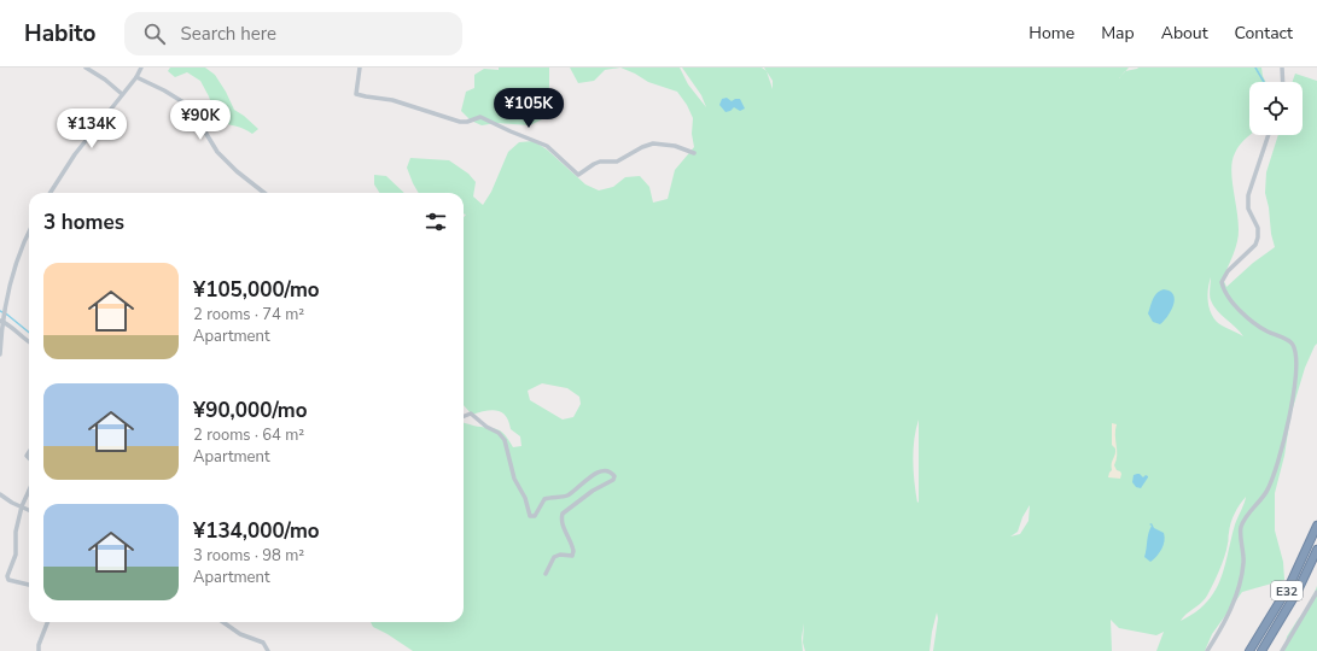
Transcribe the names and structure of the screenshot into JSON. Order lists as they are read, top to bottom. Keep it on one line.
{"streets":{"highway":["E32"]},"page":{"header":"Habito","search":"Search here","nav":["Home","Map","About","Contact"],"price":["¥105K","¥90K","¥134K"],"heading":"3 homes","list":[{"name":"¥105,000/mo","note":"2 rooms · 74 m² · Apartment"},{"name":"¥90,000/mo","note":"2 rooms · 64 m² · Apartment"},{"name":"¥134,000/mo","note":"3 rooms · 98 m² · Apartment"}]}}
